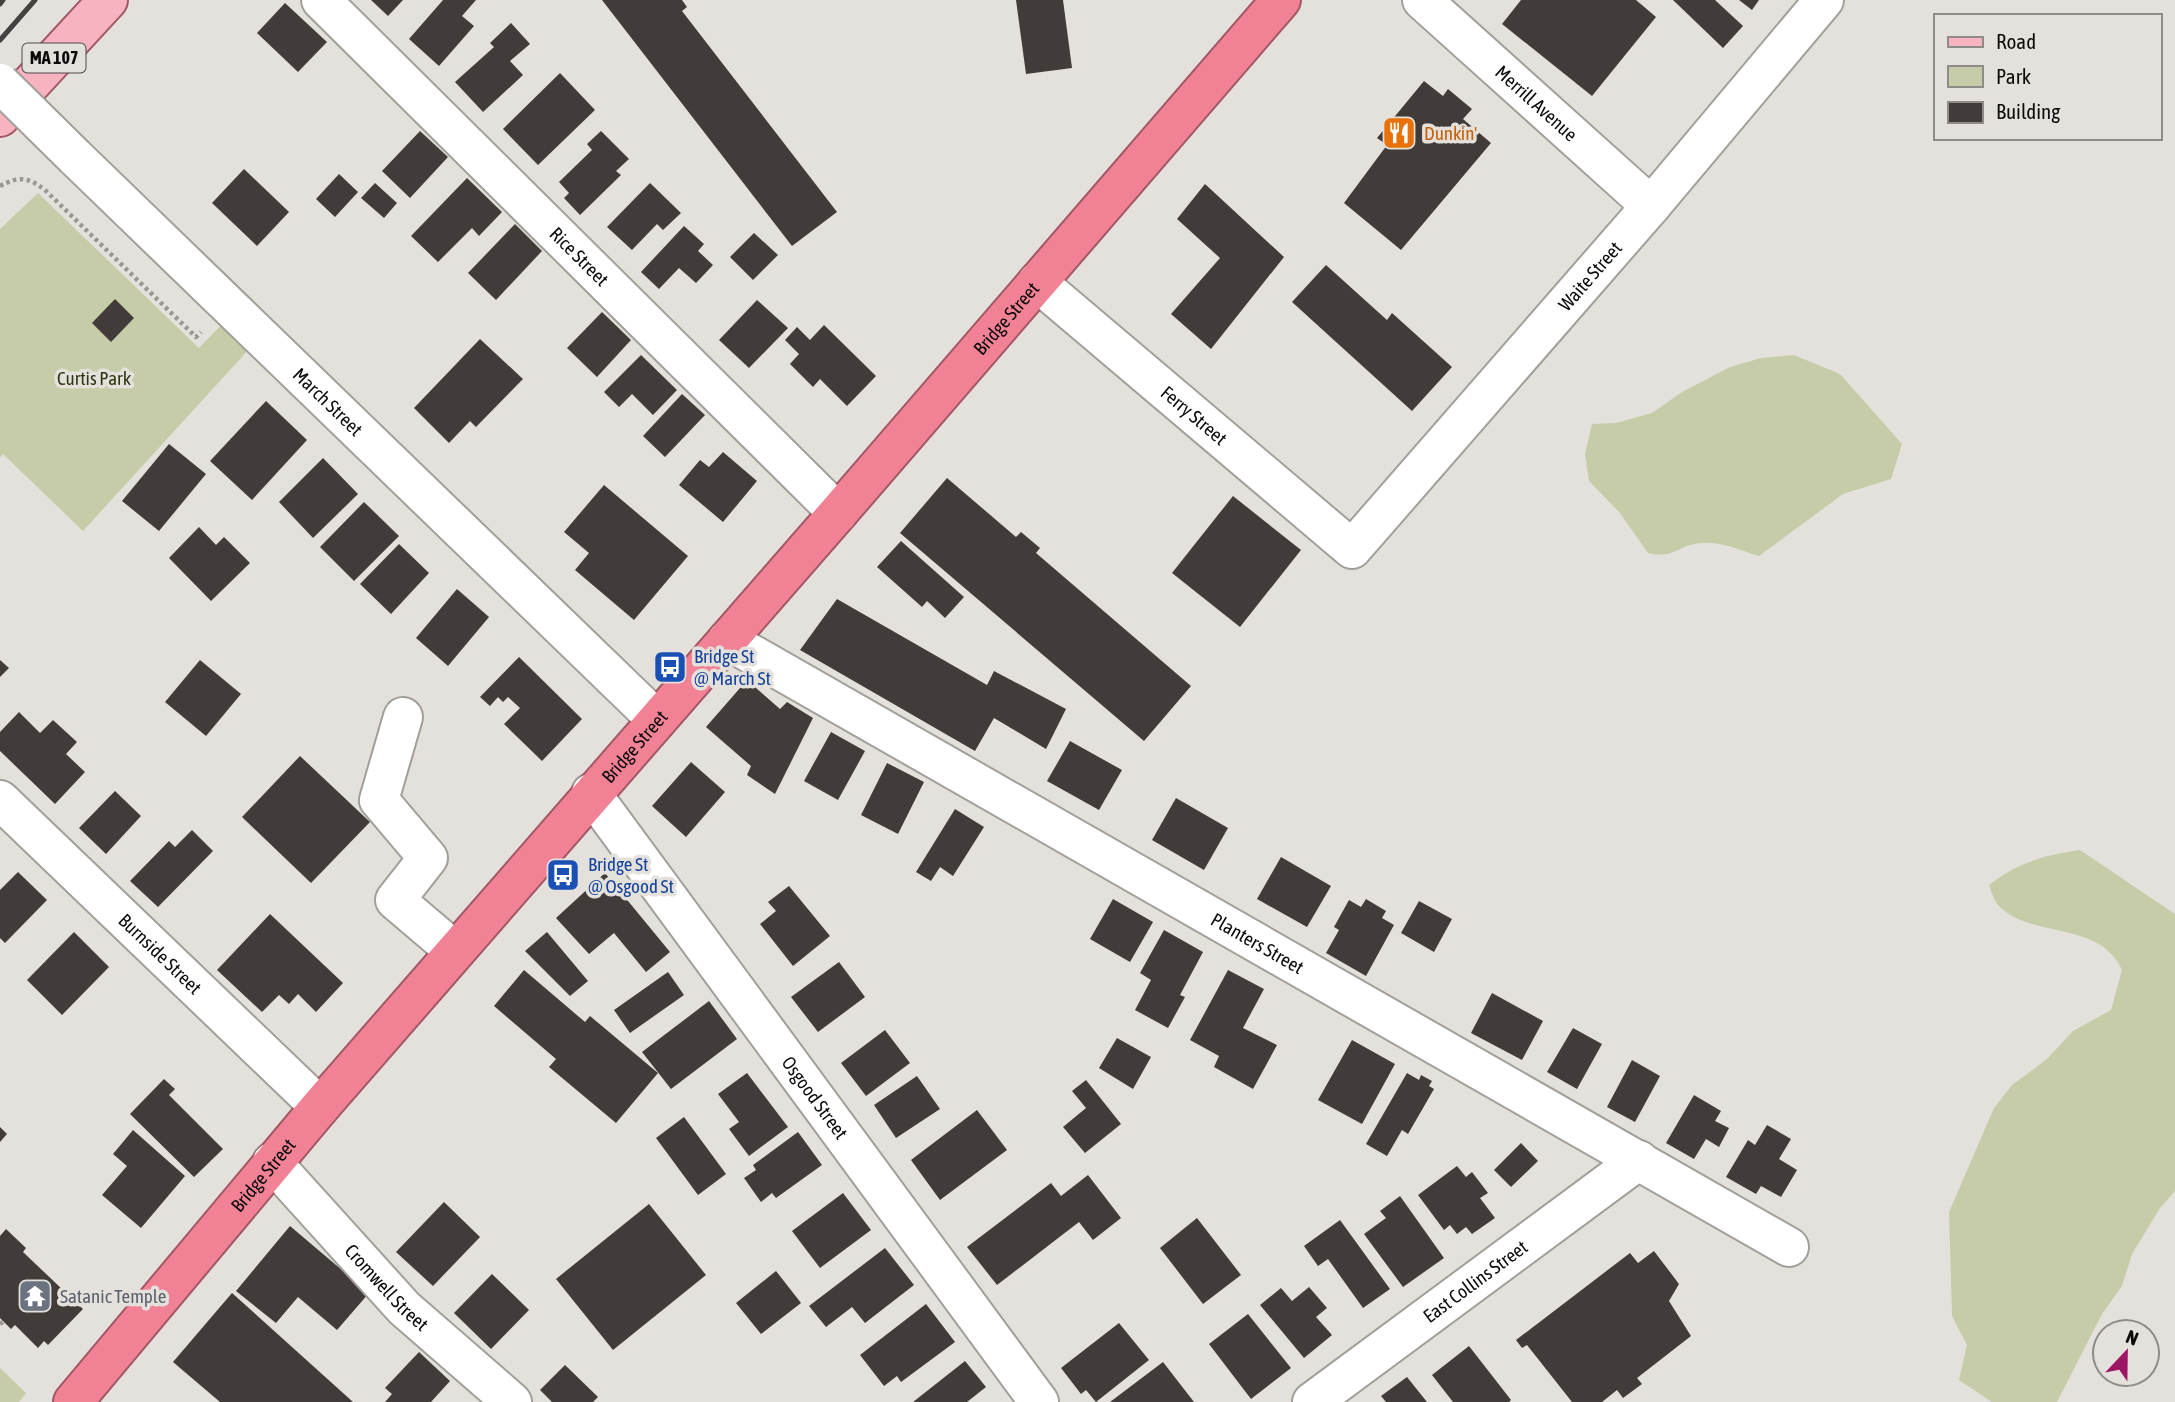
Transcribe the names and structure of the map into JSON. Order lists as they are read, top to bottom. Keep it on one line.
{"streets":{"highway":["Bridge Street"],"main road":["MA 107"],"street":["Merrill Avenue","Rice Street","Waite Street","March Street","Ferry Street","Planters Street","Burnside Street","Osgood Street","East Collins Street","Cromwell Street"]},"crossings":[["Merrill Avenue","Waite Street"],["Rice Street","Bridge Street"],["Waite Street","Ferry Street"],["Bridge Street","March Street"],["Bridge Street","Ferry Street"],["Bridge Street","Planters Street"],["Bridge Street","Burnside Street"],["Bridge Street","Osgood Street"],["Bridge Street","Cromwell Street"],["Planters Street","East Collins Street"]],"parks":["Curtis Park"],"places":{"restaurant":["Dunkin'"],"bus stop":["Bridge St @ March St","Bridge St @ Osgood St"],"temple":["Satanic Temple"]},"legend":["Road","Park","Building"],"north":"top"}
